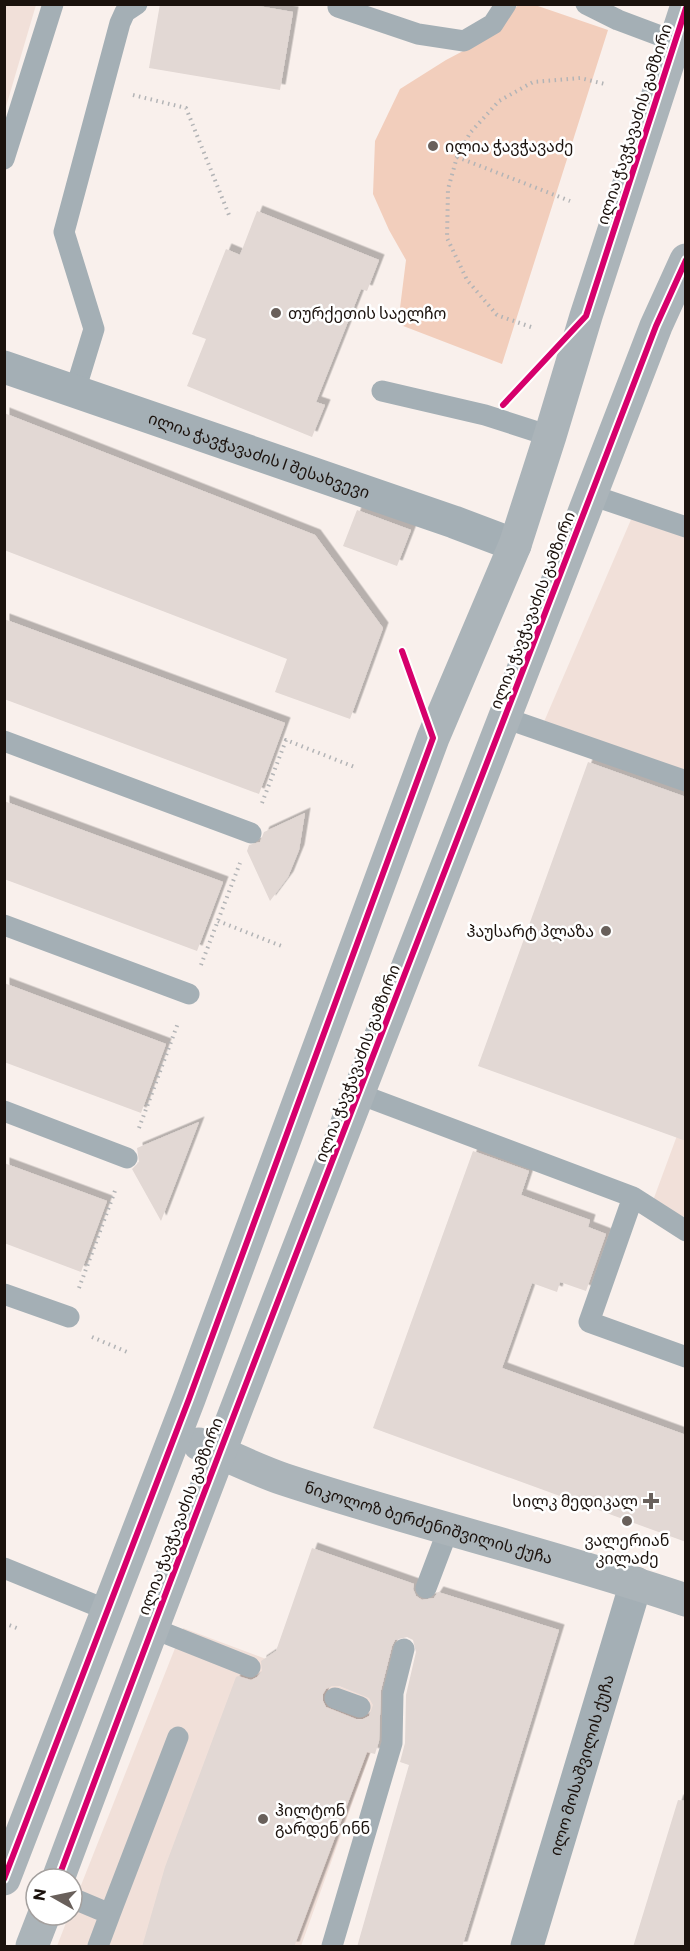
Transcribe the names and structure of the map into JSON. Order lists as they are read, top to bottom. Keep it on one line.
{"streets":{"main road":["ილია ჭავჭავაძის გამზირი","ნიკოლოზ ბერძენიშვილის ქუჩა"],"street":["ილია ჭავჭავაძის I შესახვევი","ილო მოსაშვილის ქუჩა"]},"crossings":[["ილია ჭავჭავაძის გამზირი","ილია ჭავჭავაძის I შესახვევი"],["ილია ჭავჭავაძის გამზირი","ნიკოლოზ ბერძენიშვილის ქუჩა"],["ნიკოლოზ ბერძენიშვილის ქუჩა","ილო მოსაშვილის ქუჩა"]],"places":{"other":["ილია ჭავჭავაძე","თურქეთის საელჩო","ჰაუსარტ პლაზა","ვალერიან კილაძე","ჰილტონ გარდენ ინნ"],"health":["სილკ მედიკალ"]},"north":"left"}
